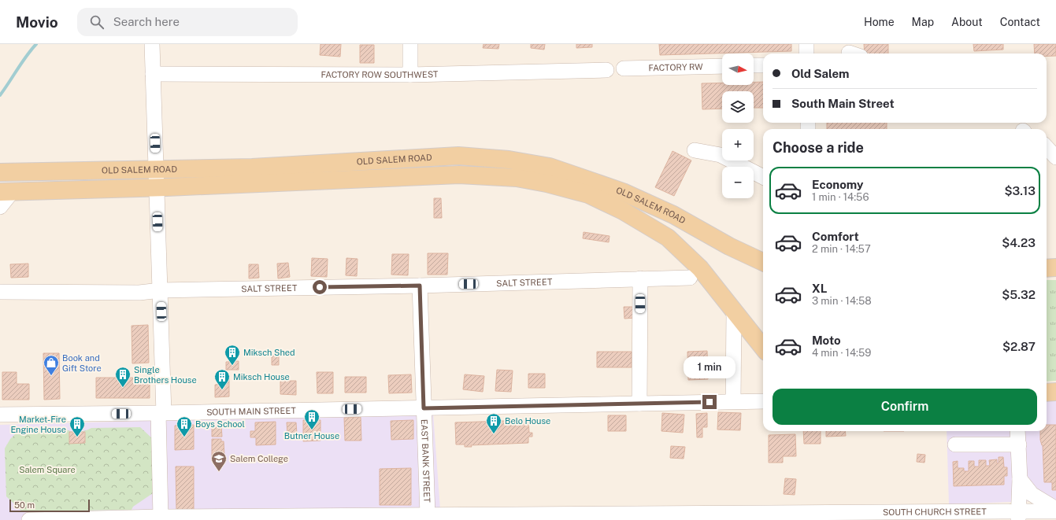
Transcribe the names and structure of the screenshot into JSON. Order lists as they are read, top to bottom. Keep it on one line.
{"streets":{"main road":["OLD SALEM ROAD"],"street":["FACTORY RW","FACTORY ROW SOUTHWEST","SALT STREET","SOUTH MAIN STREET","EAST BANK STREET","SOUTH CHURCH STREET"]},"crossings":[["SALT STREET","EAST BANK STREET"],["SOUTH MAIN STREET","EAST BANK STREET"],["EAST BANK STREET","SOUTH CHURCH STREET"]],"parks":["Salem Square"],"places":{"building":["Miksch Shed","Single Brothers House","Miksch House","Butner House","Belo House","Market-Fire Engine House","Boys School"],"shop":["Book and Gift Store"],"school or university":["Salem College"]},"scale_bar":"50 m","north":"right","page":{"header":"Movio","search":"Search here","nav":["Home","Map","About","Contact"],"map_buttons":["+","−"],"banner":["Old Salem","South Main Street"],"heading":"Choose a ride","list":[{"name":"Economy","note":"1 min · 14:56","value":"$3.13"},{"name":"Comfort","note":"2 min · 14:57","value":"$4.23"},{"name":"XL","note":"3 min · 14:58","value":"$5.32"},{"name":"Moto","note":"4 min · 14:59","value":"$2.87"}],"bubble":"1 min","buttons":"Confirm","scale":"50 m"}}
